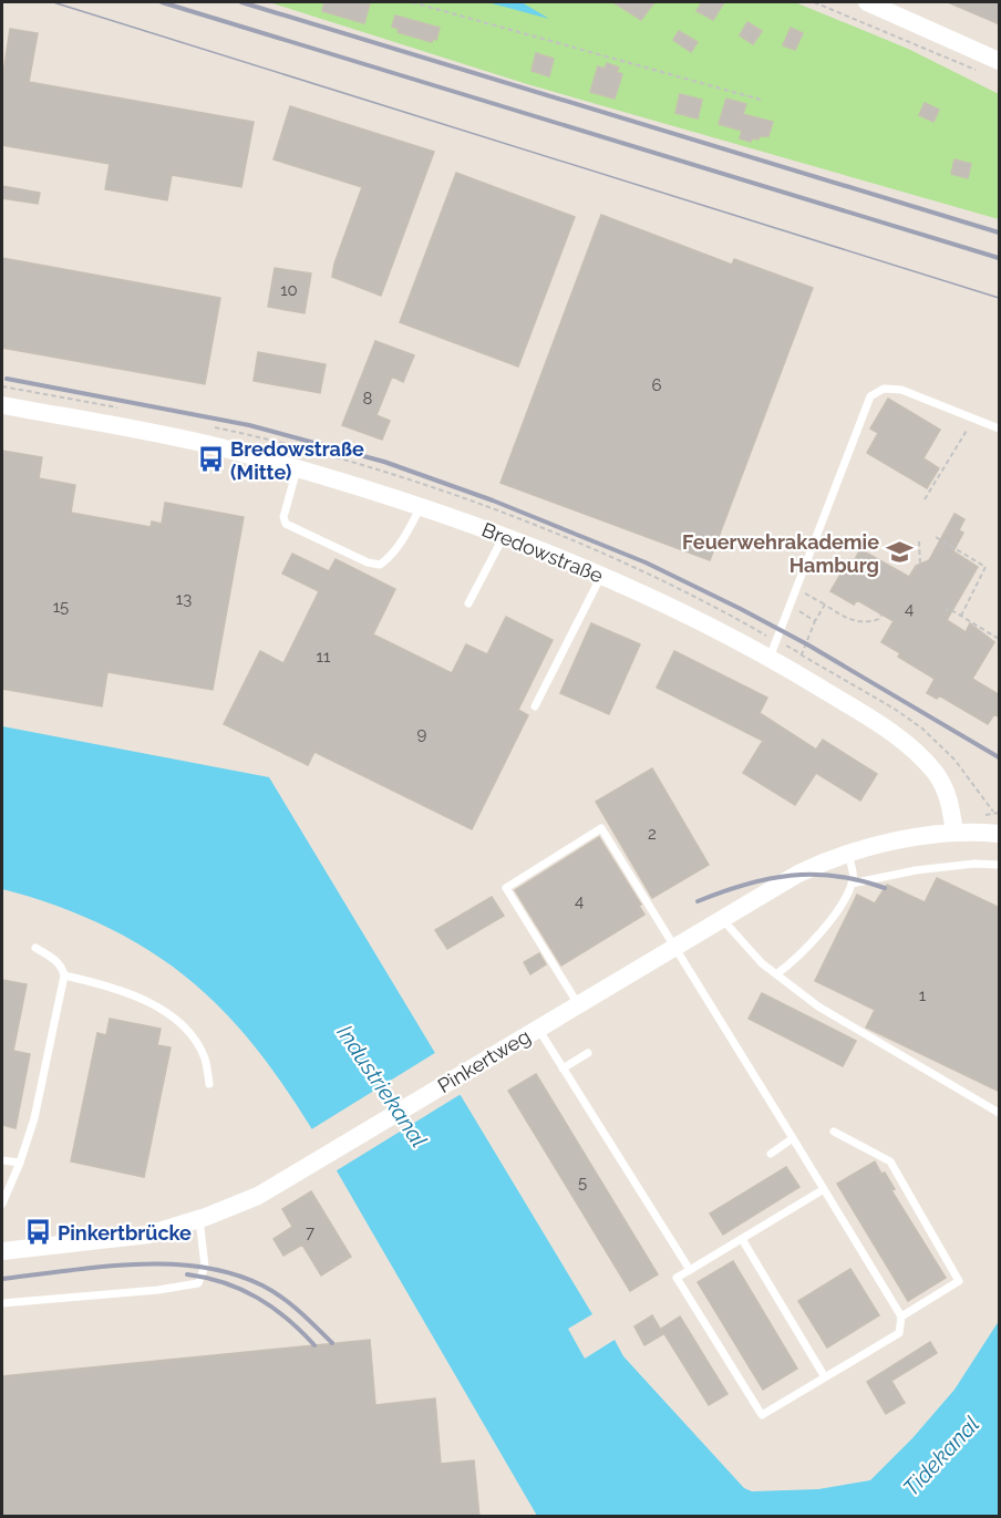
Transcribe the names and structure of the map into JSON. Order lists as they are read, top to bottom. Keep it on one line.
{"streets":{"street":["Bredowstraße","Pinkertweg"]},"crossings":[["Bredowstraße","Pinkertweg"]],"water":["Industriekanal","Tidekanal"],"places":{"bus stop":["Bredowstraße (Mitte)","Pinkertbrücke"],"school or university":["Feuerwehrakademie Hamburg"]},"house_numbers":["10","6","8","13","15","4","11","9","2","4","1","5","7"]}
